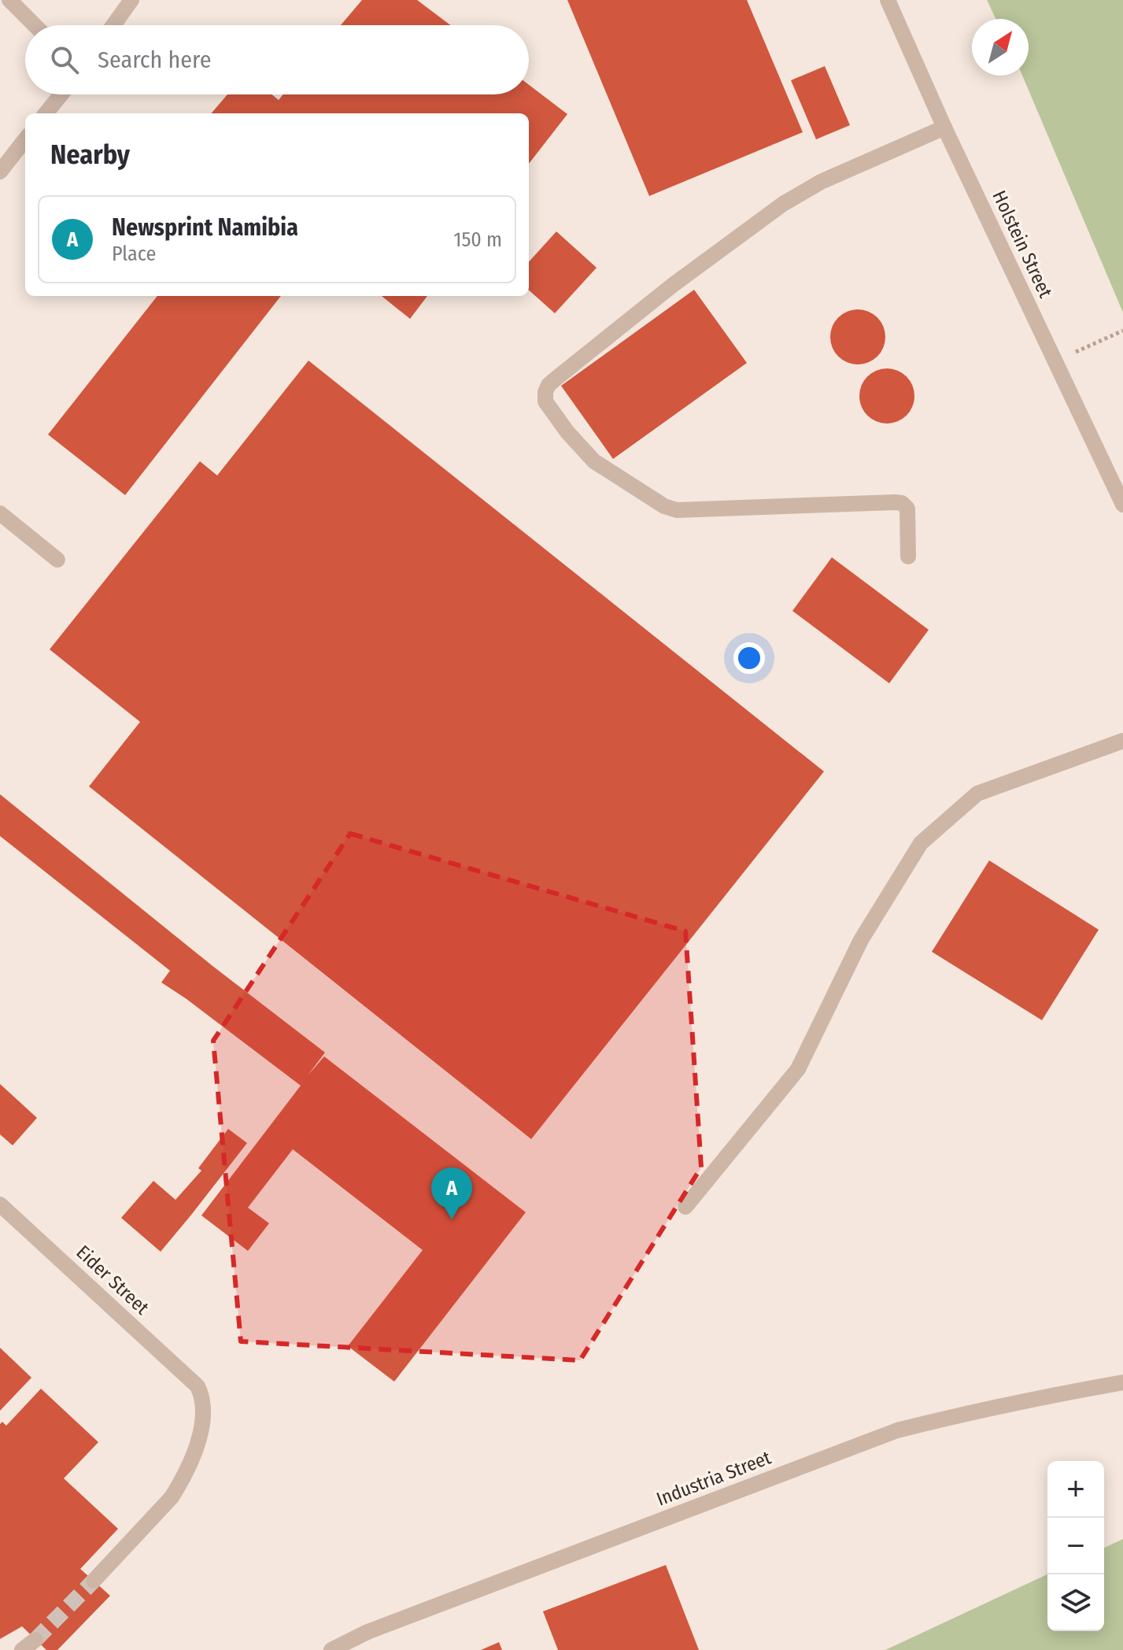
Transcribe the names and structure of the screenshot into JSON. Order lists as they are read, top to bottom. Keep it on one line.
{"streets":{"street":["Holstein Street","Eider Street","Industria Street"]},"north":"top right","page":{"search":"Search here","heading":"Nearby","list":[{"mark":"A","name":"Newsprint Namibia","note":"Place","value":"150 m"}],"pins":"A","map_buttons":["+","−"]}}
